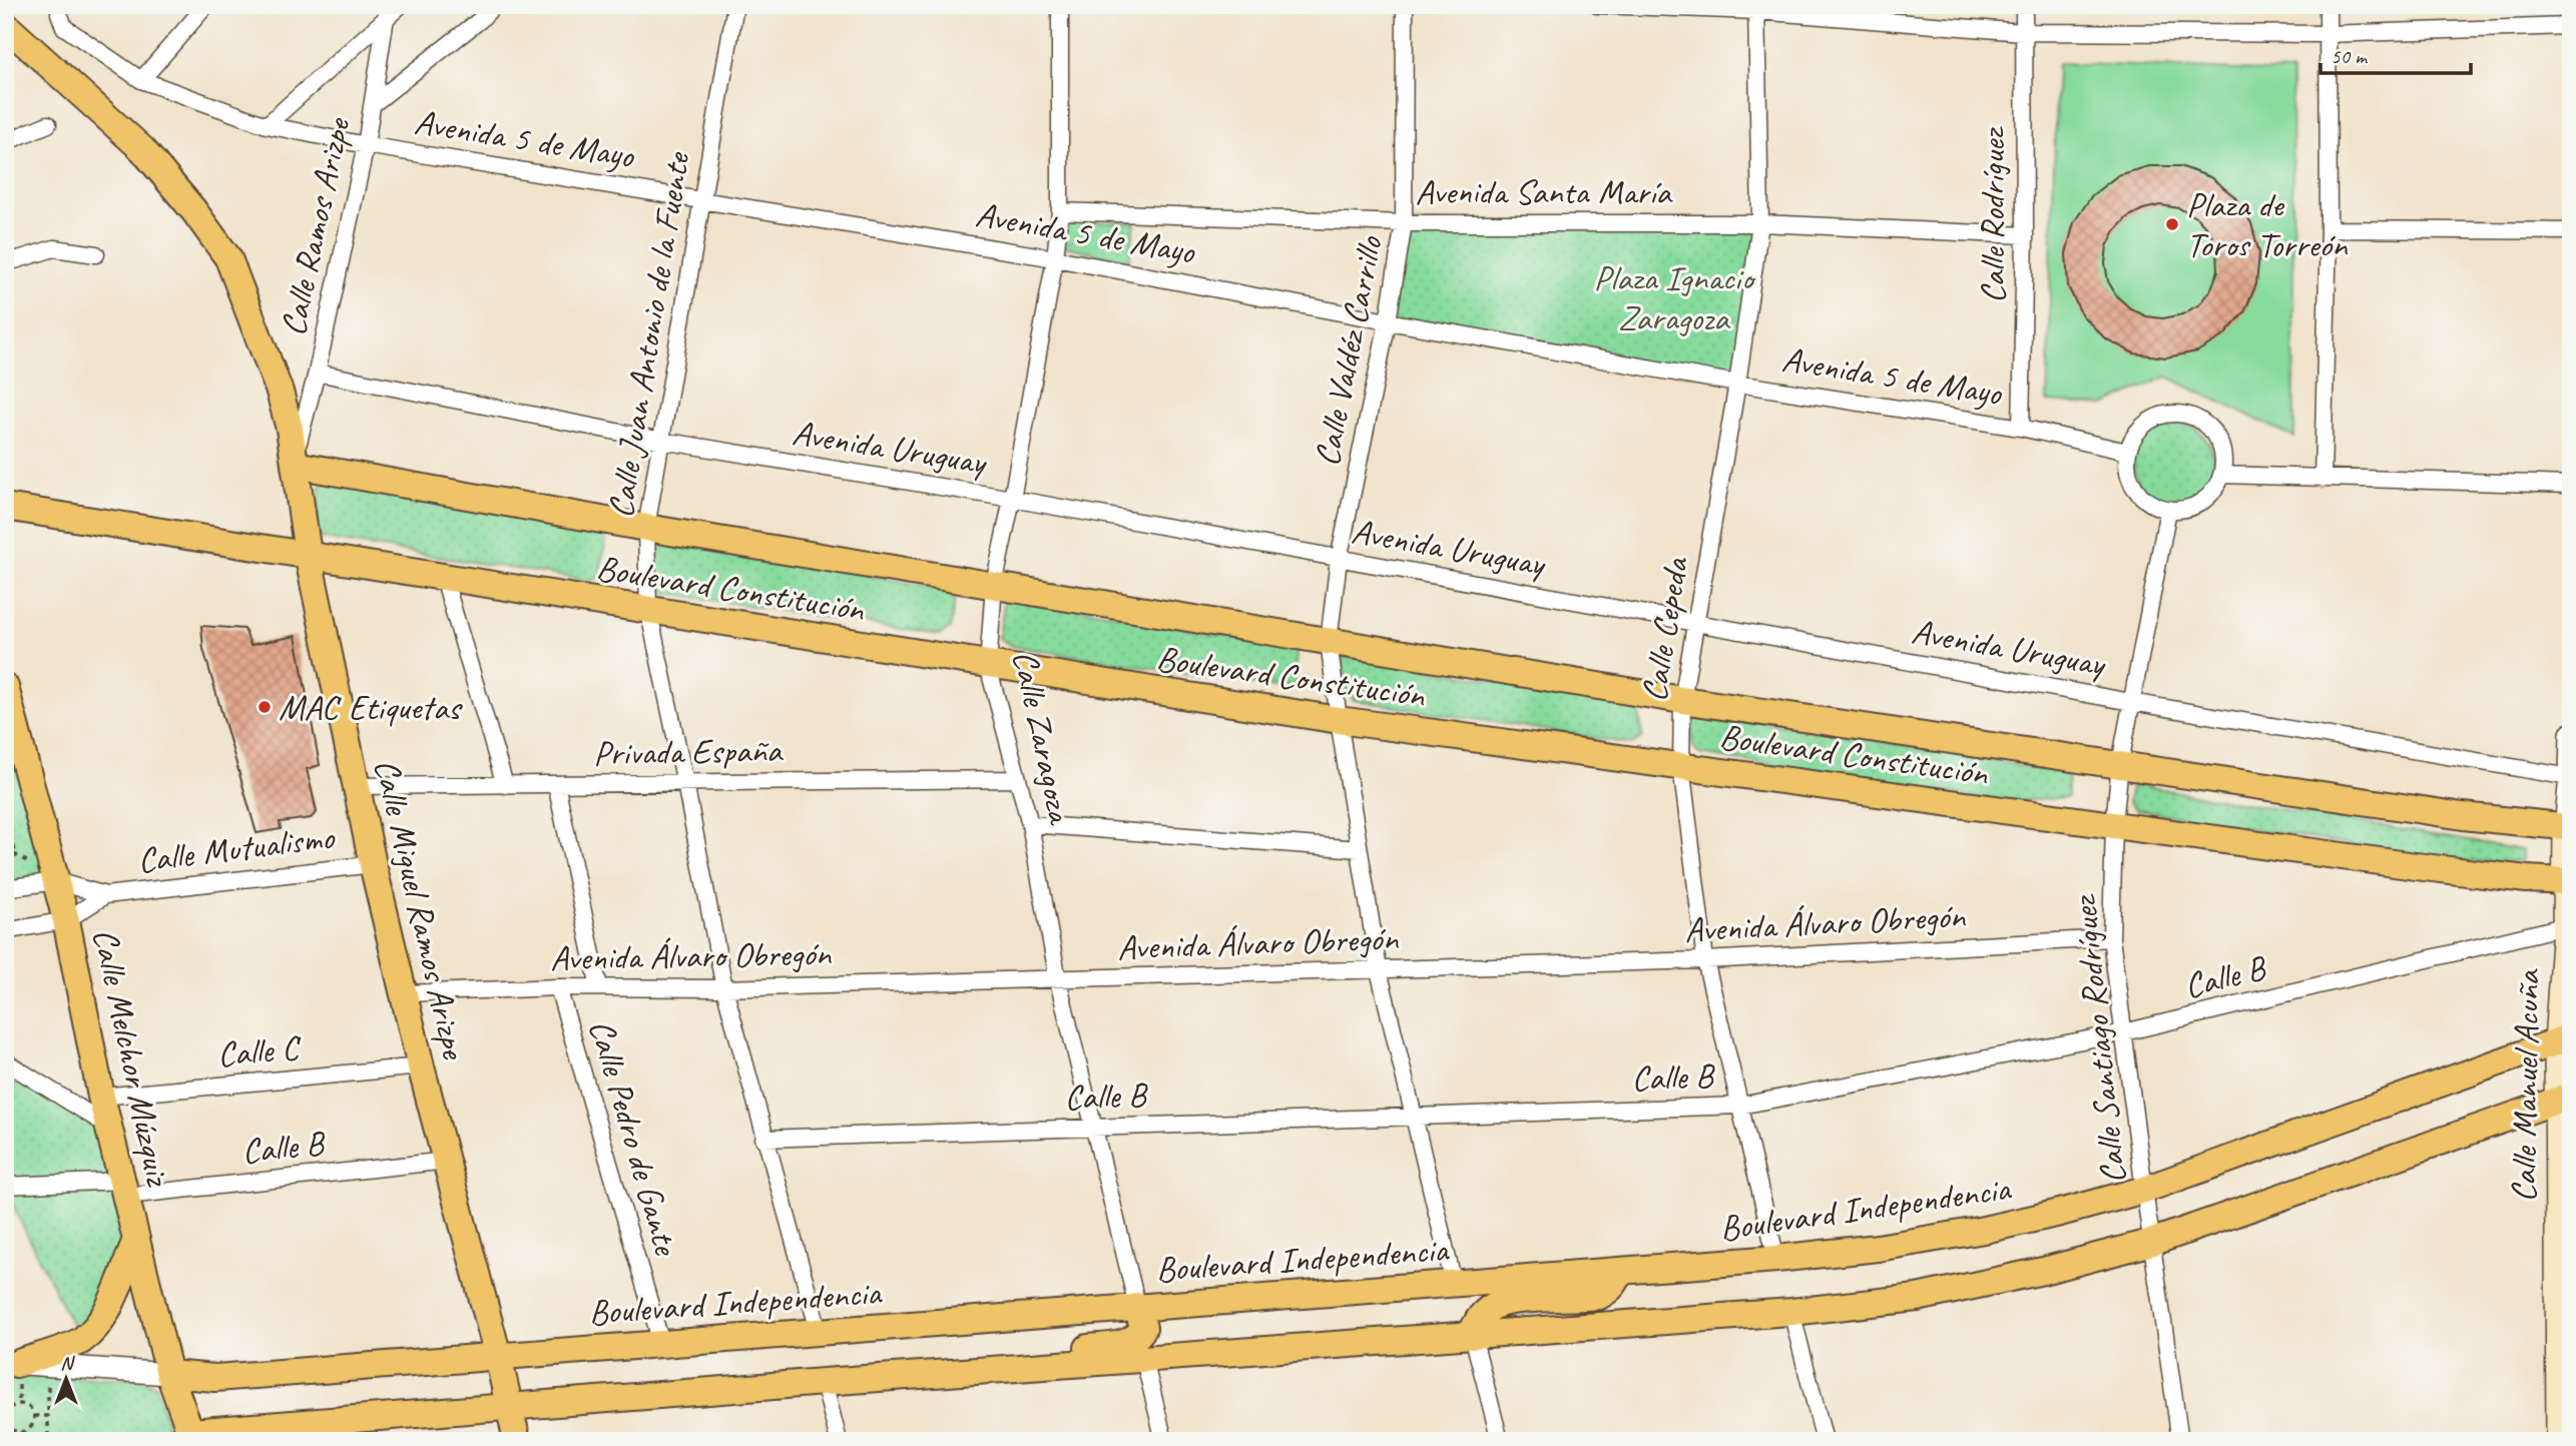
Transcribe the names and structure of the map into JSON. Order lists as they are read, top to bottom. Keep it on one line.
{"streets":{"main road":["Boulevard Constitución","Calle Miguel Ramos Arizpe","Calle Melchor Múzquiz","Calle Manuel Acuña","Boulevard Independencia"],"street":["Avenida 5 de Mayo","Avenida Santa María","Calle Rodríguez","Calle Ramos Arizpe","Calle Juan Antonio de la Fuente","Calle Valdéz Carrillo","Avenida Uruguay","Calle Cepeda","Calle Zaragoza","Privada España","Calle Mutualismo","Avenida Álvaro Obregón","Calle B","Calle Santiago Rodríguez","Calle C","Calle Pedro de Gante"]},"crossings":[["Avenida 5 de Mayo","Calle Rodríguez"],["Avenida 5 de Mayo","Calle Ramos Arizpe"],["Avenida 5 de Mayo","Calle Juan Antonio de la Fuente"],["Avenida 5 de Mayo","Calle Valdéz Carrillo"],["Avenida 5 de Mayo","Calle Cepeda"],["Avenida 5 de Mayo","Calle Zaragoza"],["Avenida 5 de Mayo","Calle Santiago Rodríguez"],["Avenida Santa María","Calle Rodríguez"],["Avenida Santa María","Calle Valdéz Carrillo"],["Avenida Santa María","Calle Cepeda"],["Avenida Santa María","Calle Zaragoza"],["Calle Ramos Arizpe","Avenida Uruguay"],["Calle Ramos Arizpe","Boulevard Constitución"],["Calle Ramos Arizpe","Calle Miguel Ramos Arizpe"],["Calle Juan Antonio de la Fuente","Avenida Uruguay"],["Calle Juan Antonio de la Fuente","Boulevard Constitución"],["Calle Juan Antonio de la Fuente","Privada España"],["Calle Juan Antonio de la Fuente","Avenida Álvaro Obregón"],["Calle Juan Antonio de la Fuente","Calle B"],["Calle Juan Antonio de la Fuente","Boulevard Independencia"],["Calle Valdéz Carrillo","Avenida Uruguay"],["Calle Valdéz Carrillo","Boulevard Constitución"],["Calle Valdéz Carrillo","Avenida Álvaro Obregón"],["Calle Valdéz Carrillo","Calle B"],["Calle Valdéz Carrillo","Boulevard Independencia"],["Avenida Uruguay","Calle Cepeda"],["Avenida Uruguay","Calle Zaragoza"],["Avenida Uruguay","Calle Santiago Rodríguez"],["Avenida Uruguay","Calle Manuel Acuña"],["Boulevard Constitución","Calle Cepeda"],["Boulevard Constitución","Calle Zaragoza"],["Boulevard Constitución","Calle Miguel Ramos Arizpe"],["Boulevard Constitución","Calle Santiago Rodríguez"],["Boulevard Constitución","Calle Manuel Acuña"],["Calle Cepeda","Avenida Álvaro Obregón"],["Calle Cepeda","Calle B"],["Calle Cepeda","Boulevard Independencia"],["Calle Zaragoza","Privada España"],["Calle Zaragoza","Avenida Álvaro Obregón"],["Calle Zaragoza","Calle B"],["Calle Zaragoza","Boulevard Independencia"],["Privada España","Calle Miguel Ramos Arizpe"],["Calle Mutualismo","Calle Miguel Ramos Arizpe"],["Calle Miguel Ramos Arizpe","Avenida Álvaro Obregón"],["Calle Miguel Ramos Arizpe","Calle B"],["Calle Miguel Ramos Arizpe","Calle C"],["Calle Miguel Ramos Arizpe","Boulevard Independencia"],["Avenida Álvaro Obregón","Calle Santiago Rodríguez"],["Avenida Álvaro Obregón","Calle Pedro de Gante"],["Calle B","Calle Santiago Rodríguez"],["Calle B","Calle Melchor Múzquiz"],["Calle B","Calle Manuel Acuña"],["Calle Santiago Rodríguez","Boulevard Independencia"],["Calle C","Calle Melchor Múzquiz"],["Calle Melchor Múzquiz","Boulevard Independencia"],["Calle Manuel Acuña","Boulevard Independencia"],["Calle Pedro de Gante","Boulevard Independencia"]],"parks":["Plaza Ignacio Zaragoza"],"places":["Plaza de Toros Torreón","MAC Etiquetas"],"scale_bar":"50 m","north":"top"}
